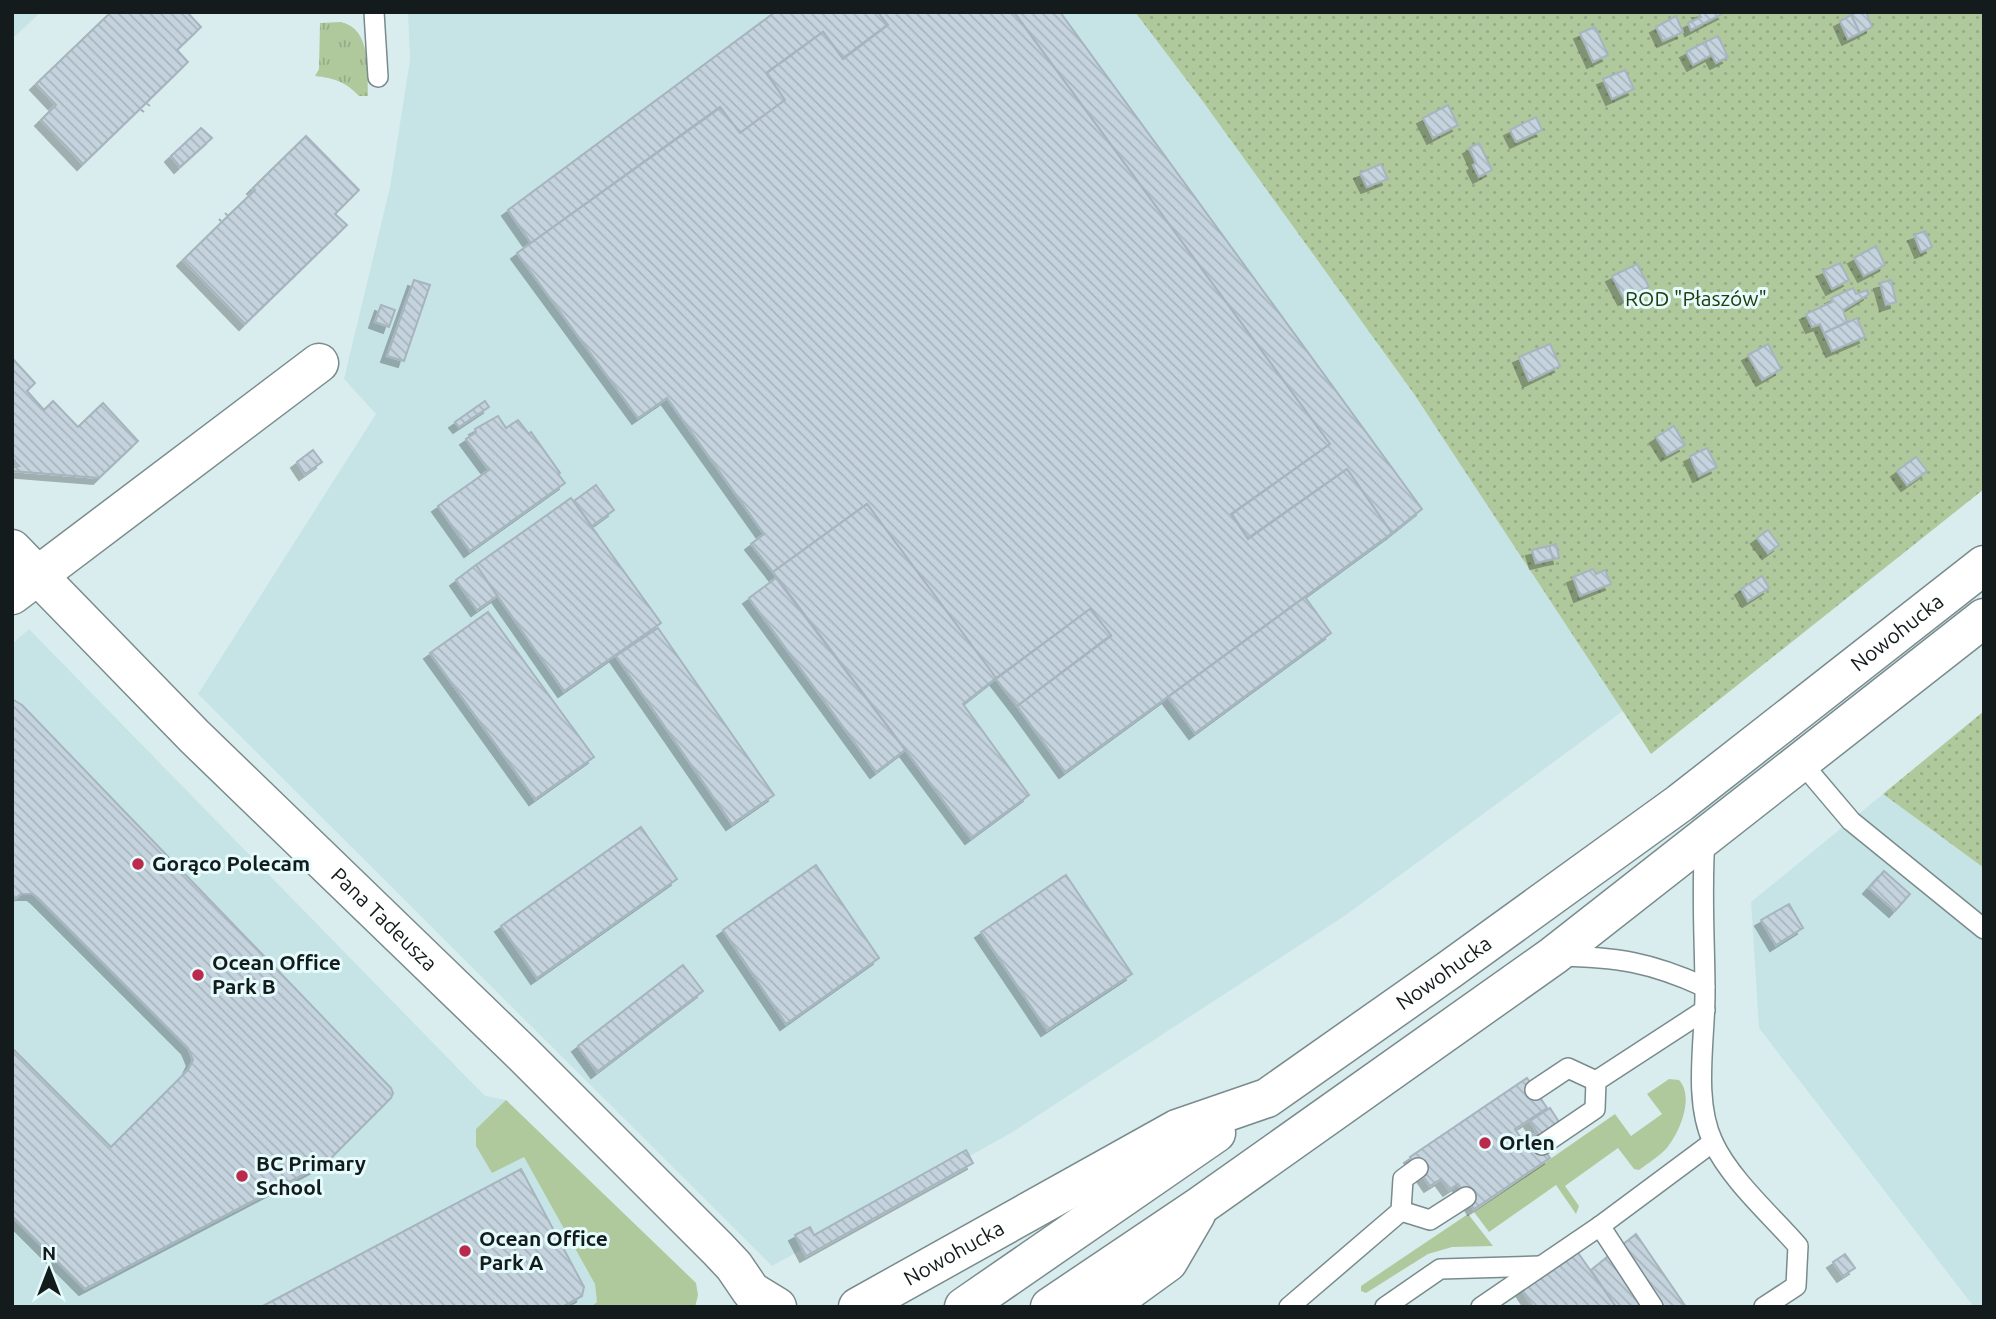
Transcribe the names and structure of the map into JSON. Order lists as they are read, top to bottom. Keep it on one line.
{"streets":{"main road":["Nowohucka","Pana Tadeusza"]},"parks":["ROD \"Płaszów\""],"places":["Gorąco Polecam","Ocean Office Park B","Orlen","BC Primary School","Ocean Office Park A"],"north":"top"}
